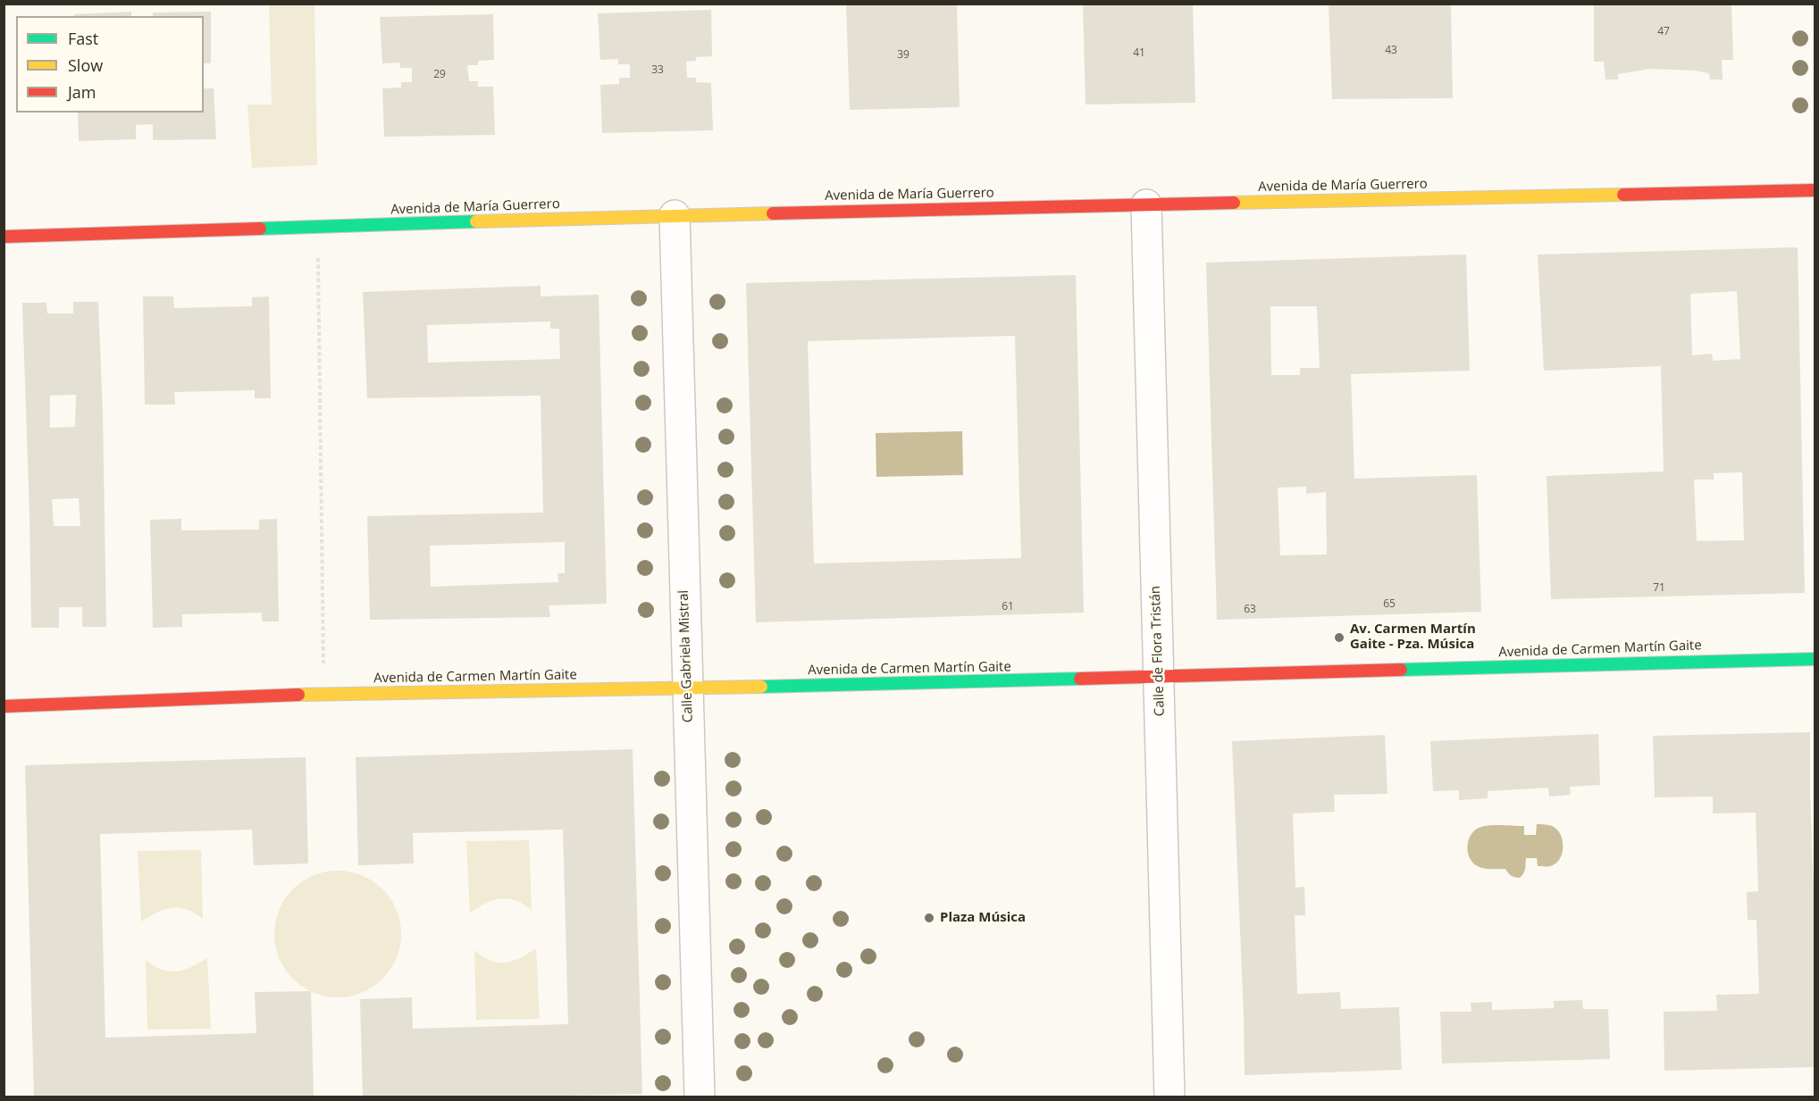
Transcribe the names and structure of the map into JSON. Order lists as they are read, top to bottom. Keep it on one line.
{"streets":{"street":["Avenida de María Guerrero","Avenida de Carmen Martín Gaite","Calle de Flora Tristán","Calle Gabriela Mistral"]},"crossings":[["Avenida de María Guerrero","Calle de Flora Tristán"],["Avenida de María Guerrero","Calle Gabriela Mistral"],["Avenida de Carmen Martín Gaite","Calle de Flora Tristán"],["Avenida de Carmen Martín Gaite","Calle Gabriela Mistral"]],"places":["Av. Carmen Martín Gaite - Pza. Música","Plaza Música"],"house_numbers":["47","43","41","39","33","29","71","65","61","63"],"legend":["Fast","Slow","Jam"]}
